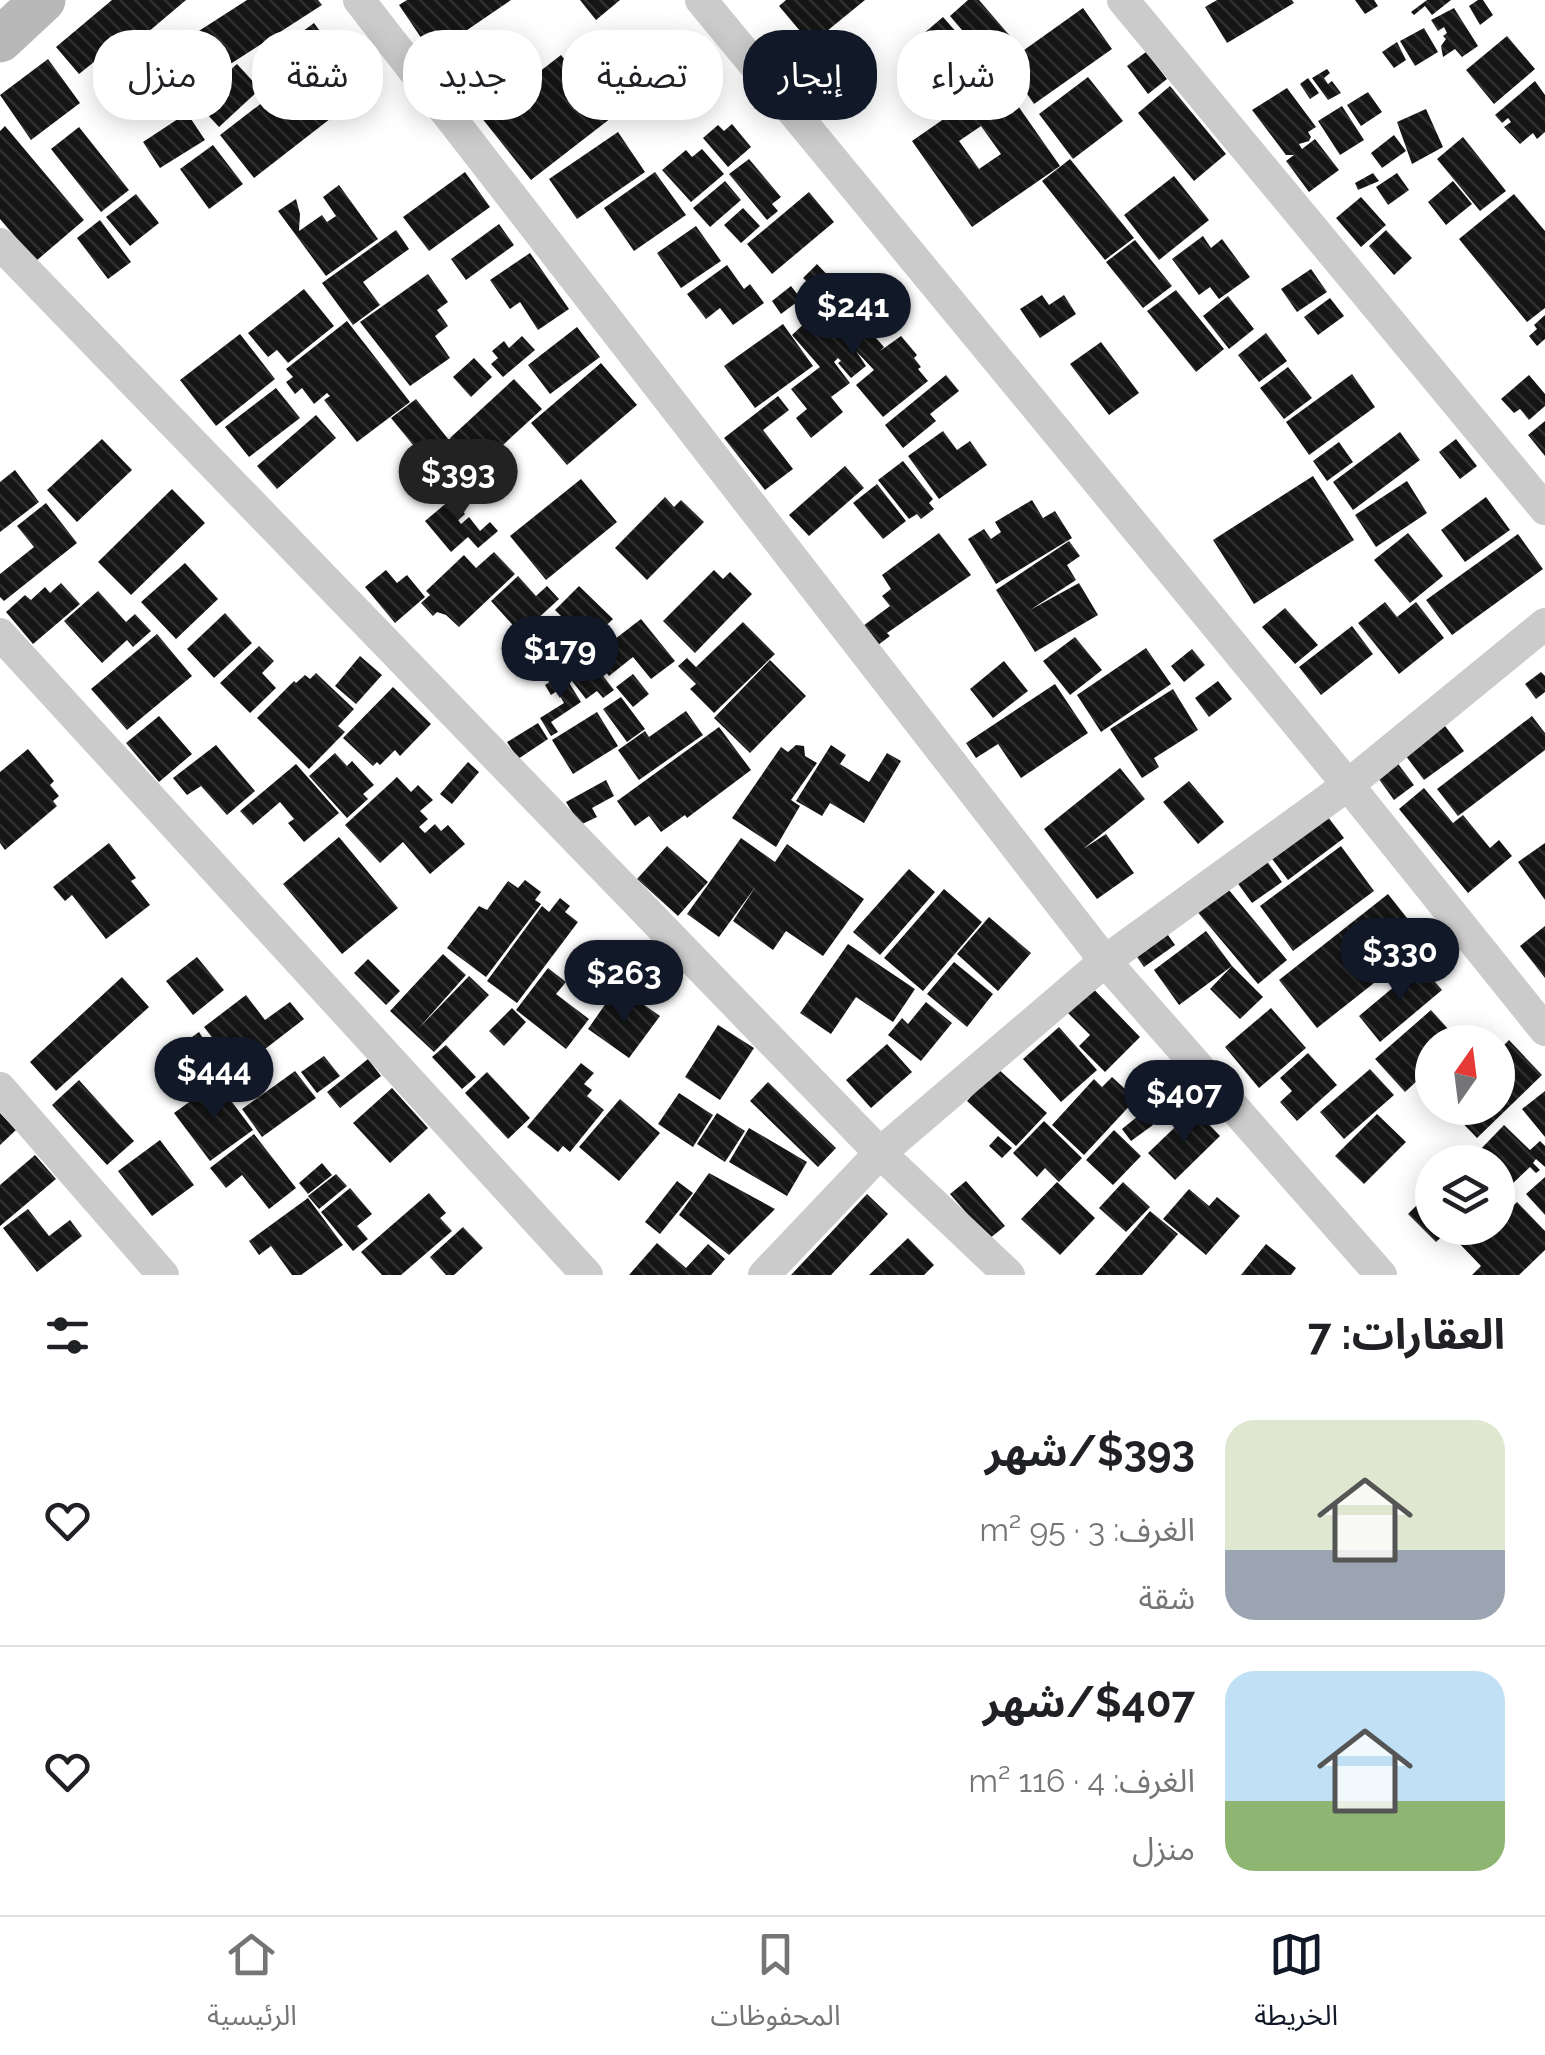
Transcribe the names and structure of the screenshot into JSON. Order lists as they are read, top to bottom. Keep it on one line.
{"north":"top","page":{"chip":["شراء","إيجار","تصفية","جديد","شقة","منزل"],"price":["$241","$393","$179","$330","$263","$444","$407"],"heading":"العقارات: 7","list":[{"name":"$393/شهر","note":"الغرف: 3 · 95 m² · شقة"},{"name":"$407/شهر","note":"الغرف: 4 · 116 m² · منزل"}],"tabs":["الخريطة","المحفوظات","الرئيسية"]}}
